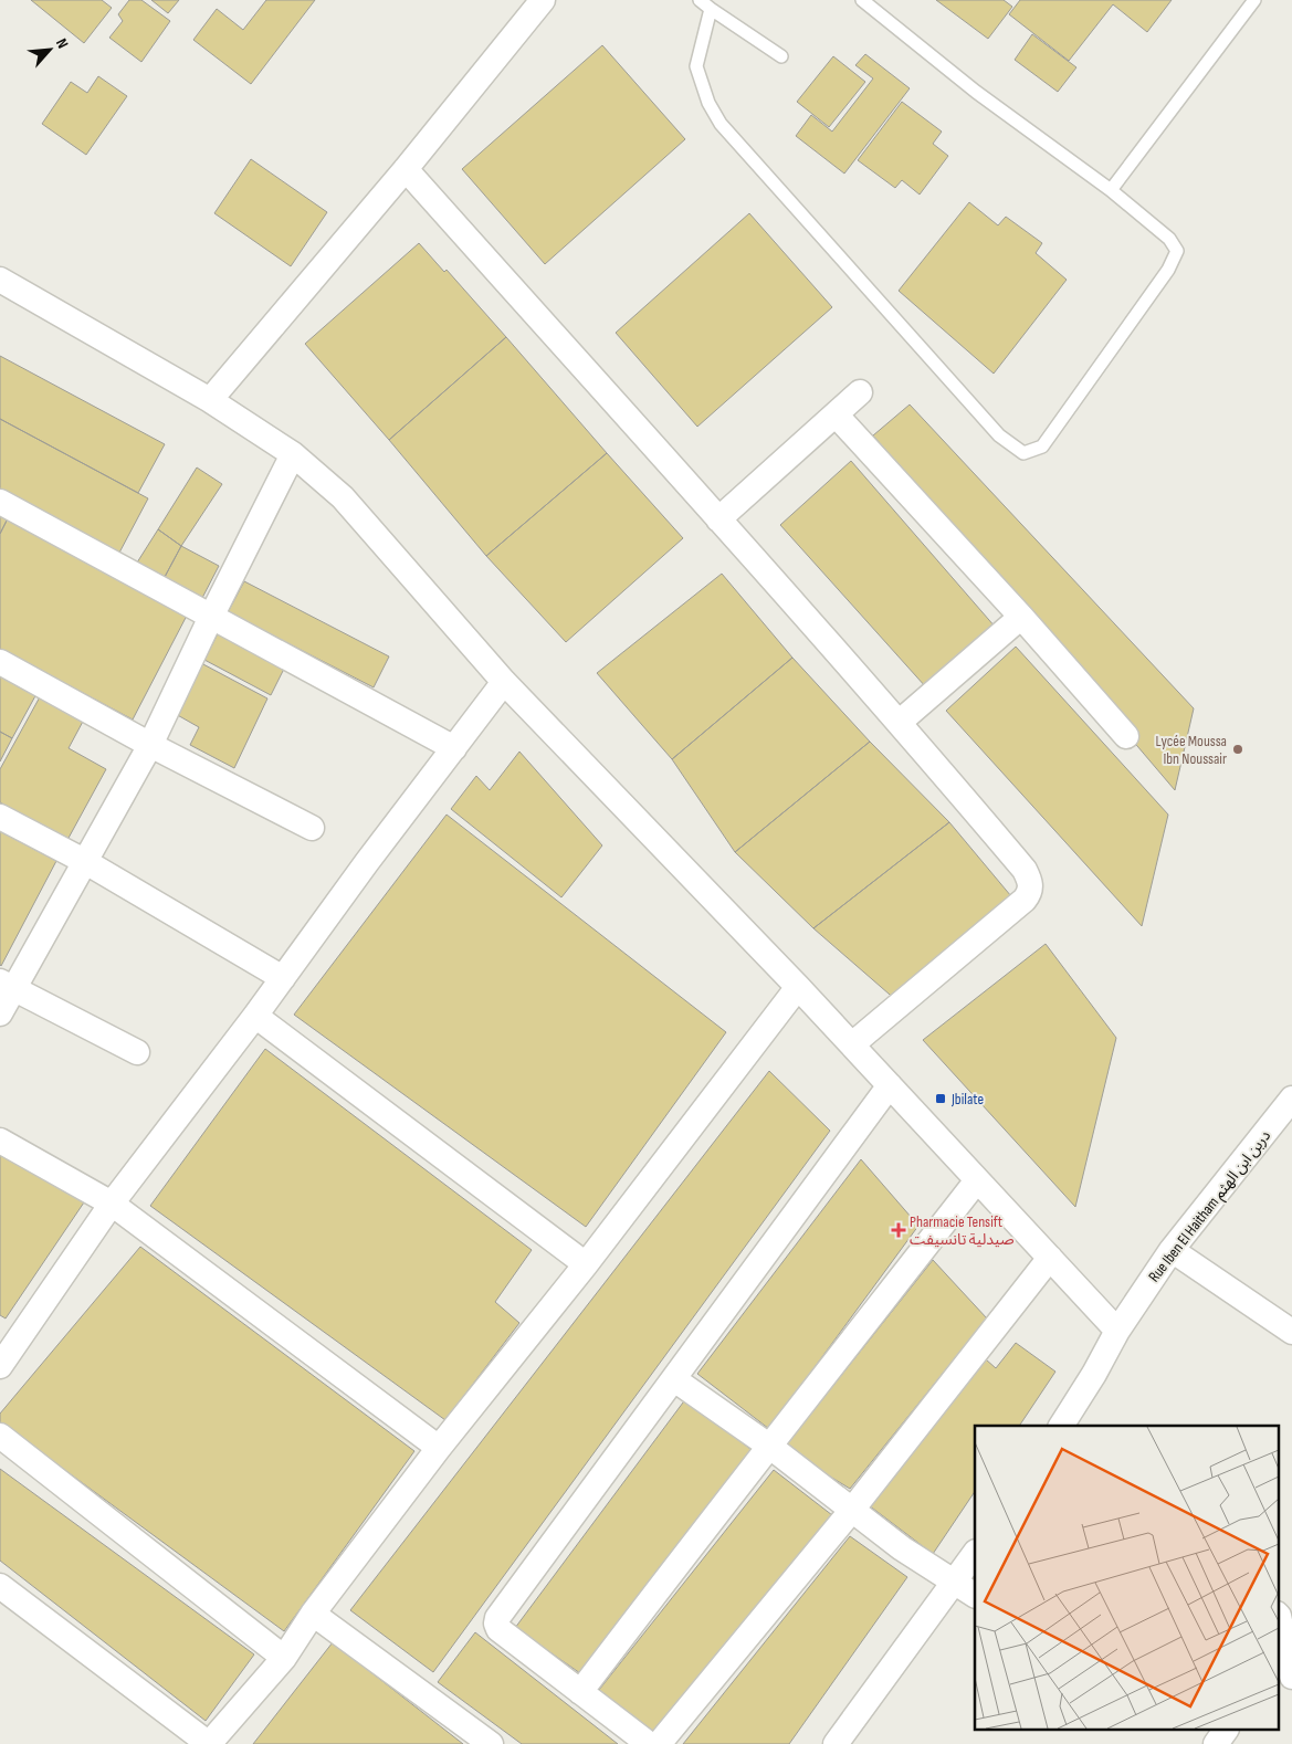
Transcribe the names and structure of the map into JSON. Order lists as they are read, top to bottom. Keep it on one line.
{"streets":{"street":["Rue Iben El Haitham دربن ابن الهثم"]},"places":{"other":["Lycée Moussa Ibn Noussair"],"transit":["Jbilate"],"health":["Pharmacie Tensift صيدلية تانسيفت"]},"north":"top right"}
